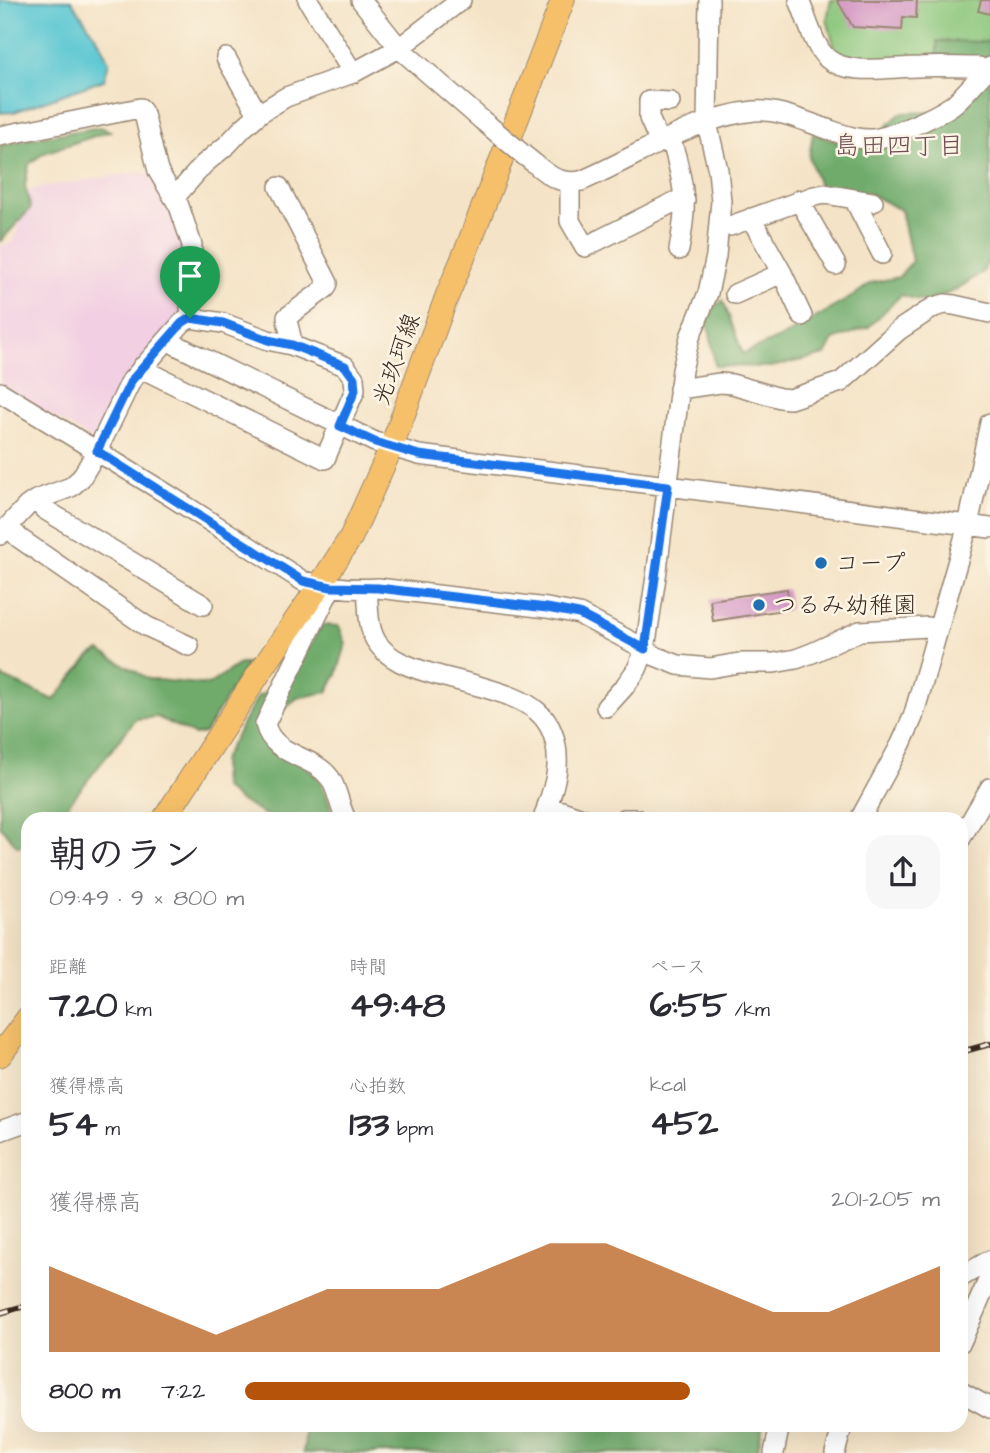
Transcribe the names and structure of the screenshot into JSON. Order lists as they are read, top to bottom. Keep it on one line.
{"streets":{"main road":["光玖珂線"]},"districts":["島田四丁目"],"places":["コープ","つるみ幼稚園"],"page":{"heading":["朝のラン","09:49 · 9 × 800 m"],"stats":[["距離","7.20 km"],["時間","49:48"],["ペース","6:55 /km"],["獲得標高","54 m"],["心拍数","133 bpm"],["kcal","452"]],"chart":["獲得標高","201–205 m"],"list":[{"name":"800 m","note":"7:22"}]}}
